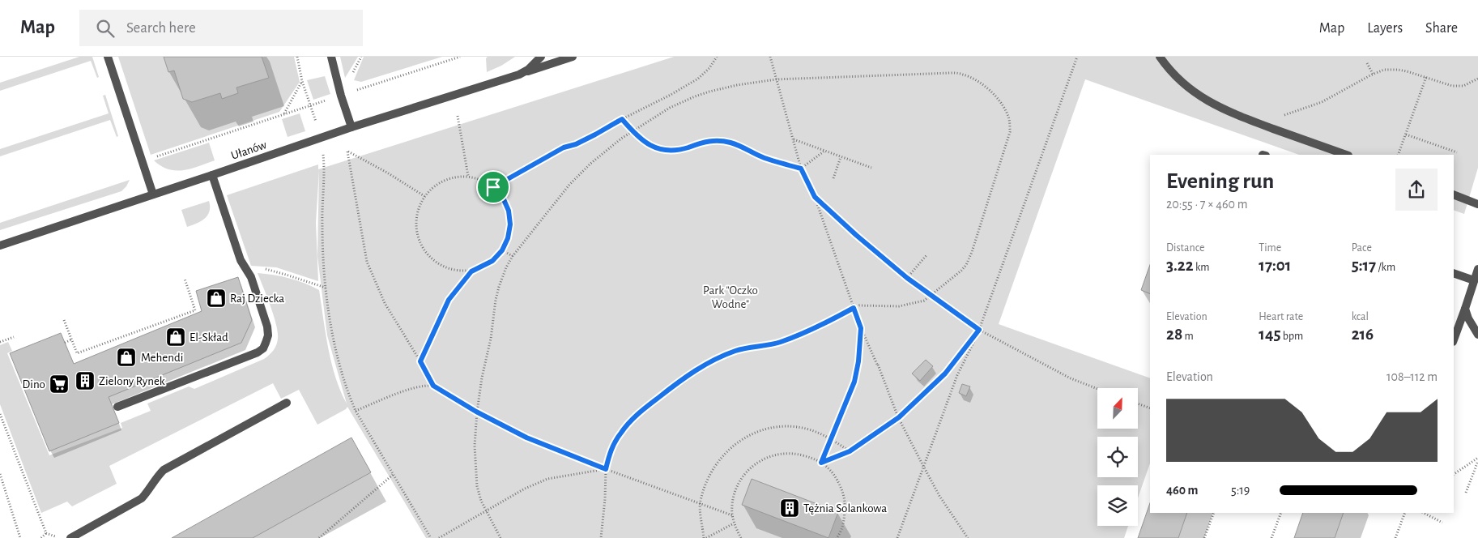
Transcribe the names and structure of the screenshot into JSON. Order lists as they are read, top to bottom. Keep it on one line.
{"streets":{"street":["Ułanów"]},"parks":["Park \"Oczko Wodne\""],"places":{"shop":["Raj Dziecka","El-Skład","Mehendi"],"building":["Zielony Rynek","Tężnia Solankowa"],"supermarket":["Dino"]},"north":"top right","page":{"header":"Map","search":"Search here","nav":["Map","Layers","Share"],"heading":["Evening run","20:55 · 7 × 460 m"],"stats":[["Distance","3.22 km"],["Time","17:01"],["Pace","5:17 /km"],["Elevation","28 m"],["Heart rate","145 bpm"],["kcal","216"]],"chart":["Elevation","108–112 m"],"list":[{"name":"460 m","note":"5:19"}]}}
